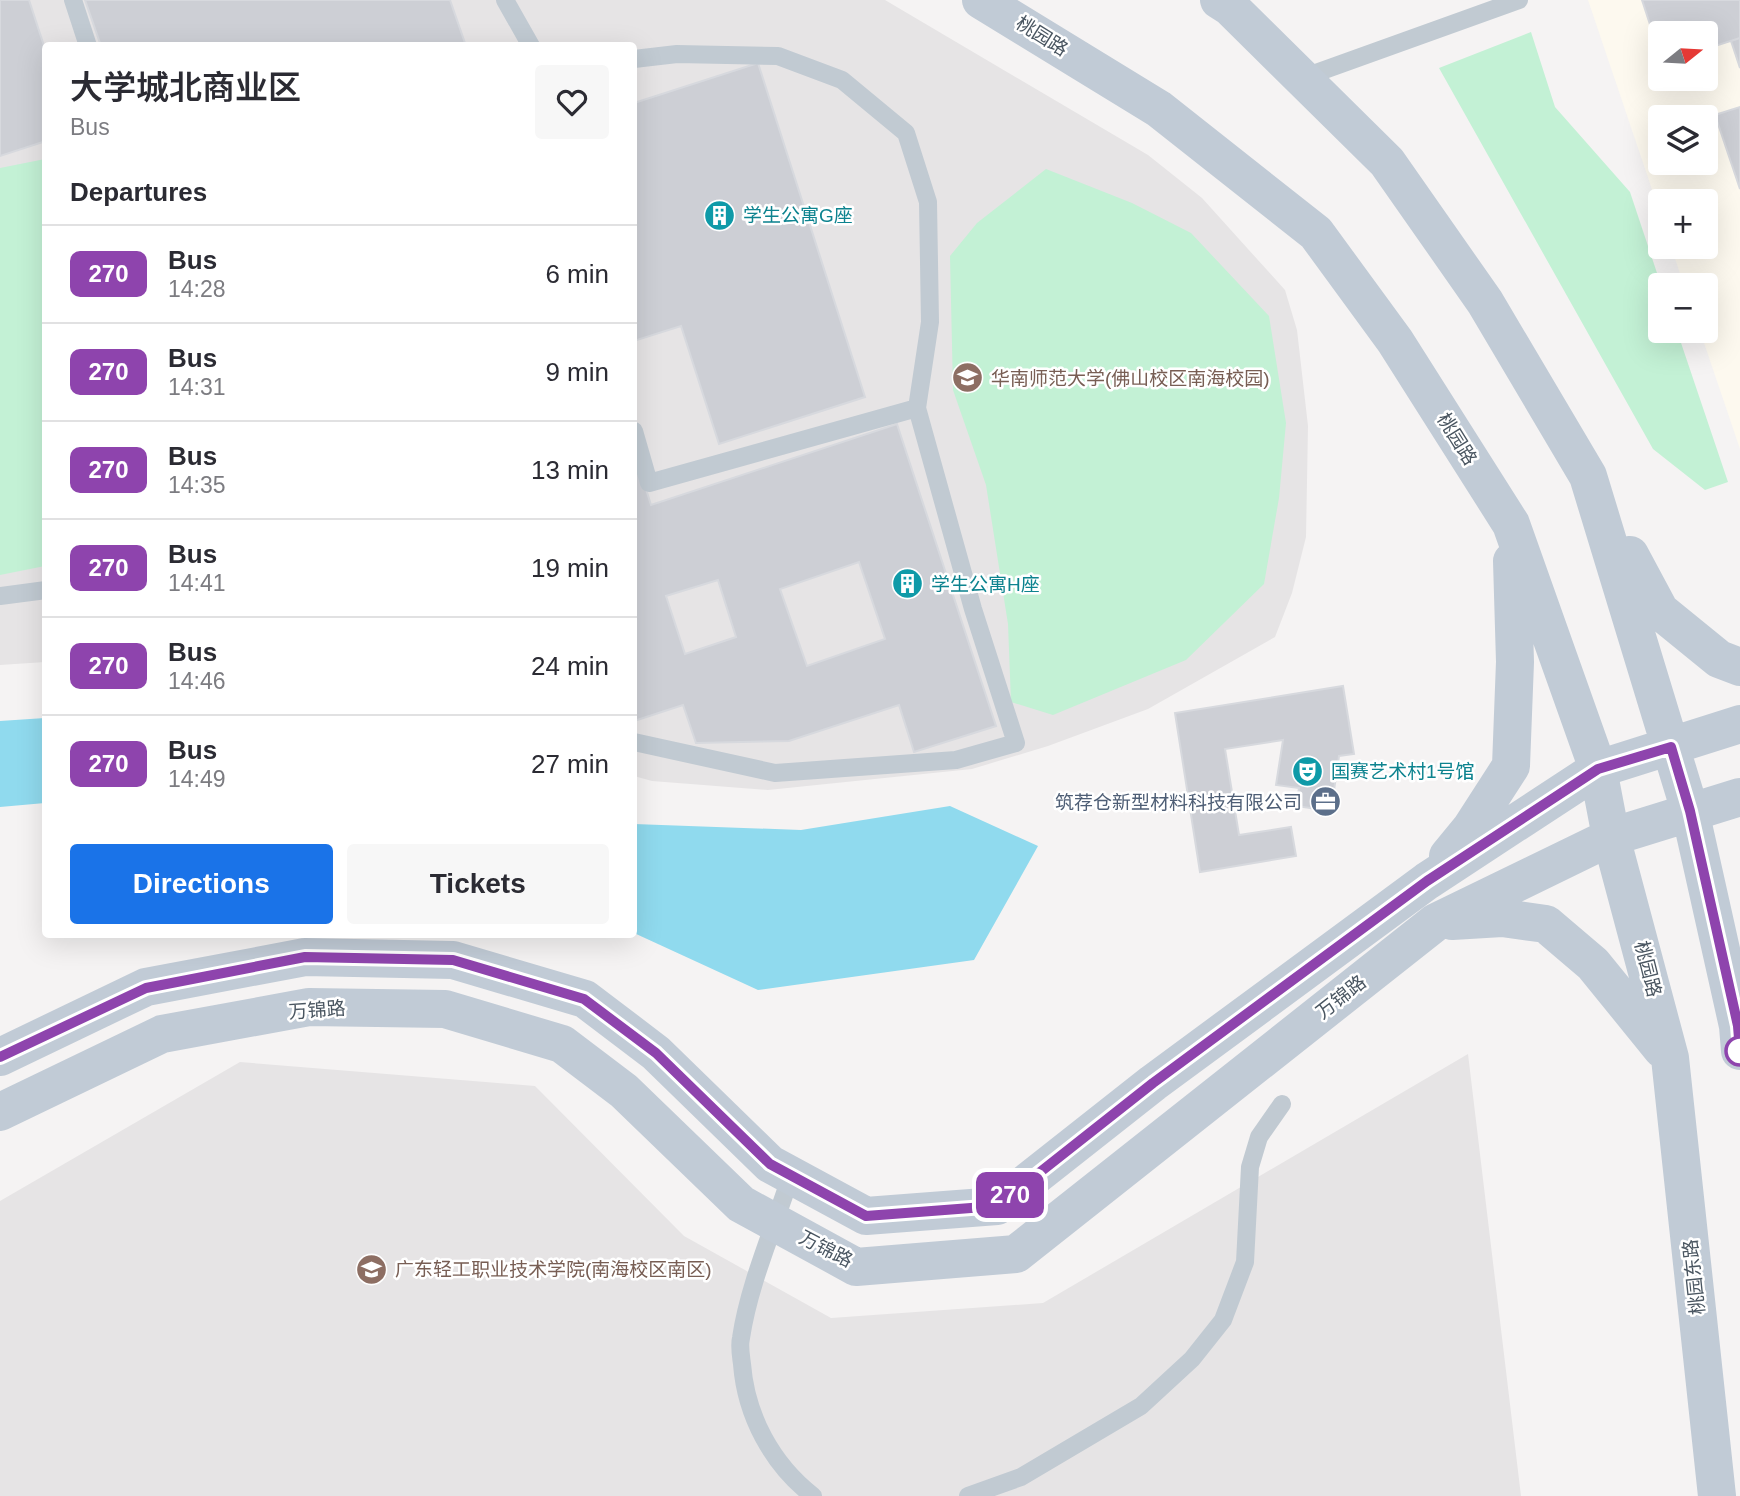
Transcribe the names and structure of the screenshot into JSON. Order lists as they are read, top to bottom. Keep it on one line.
{"streets":{"street":["桃园路","万锦路","桃园东路"]},"crossings":[["桃园路","万锦路"],["桃园路","桃园东路"]],"places":{"building":["学生公寓G座","学生公寓H座"],"school or university":["华南师范大学(佛山校区南海校园)","广东轻工职业技术学院(南海校区南区)"],"theatre":["国赛艺术村1号馆"],"office":["筑荐仓新型材料科技有限公司"]},"lines":["bus line 270"],"north":"right","page":{"on_map":"270","map_buttons":["+","−"],"heading":[["大学城北商业区","Bus"],"Departures"],"list":[{"mark":"270","name":"Bus","note":"14:28","value":"6 min"},{"mark":"270","name":"Bus","note":"14:31","value":"9 min"},{"mark":"270","name":"Bus","note":"14:35","value":"13 min"},{"mark":"270","name":"Bus","note":"14:41","value":"19 min"},{"mark":"270","name":"Bus","note":"14:46","value":"24 min"},{"mark":"270","name":"Bus","note":"14:49","value":"27 min"}],"buttons":["Directions","Tickets"]}}
